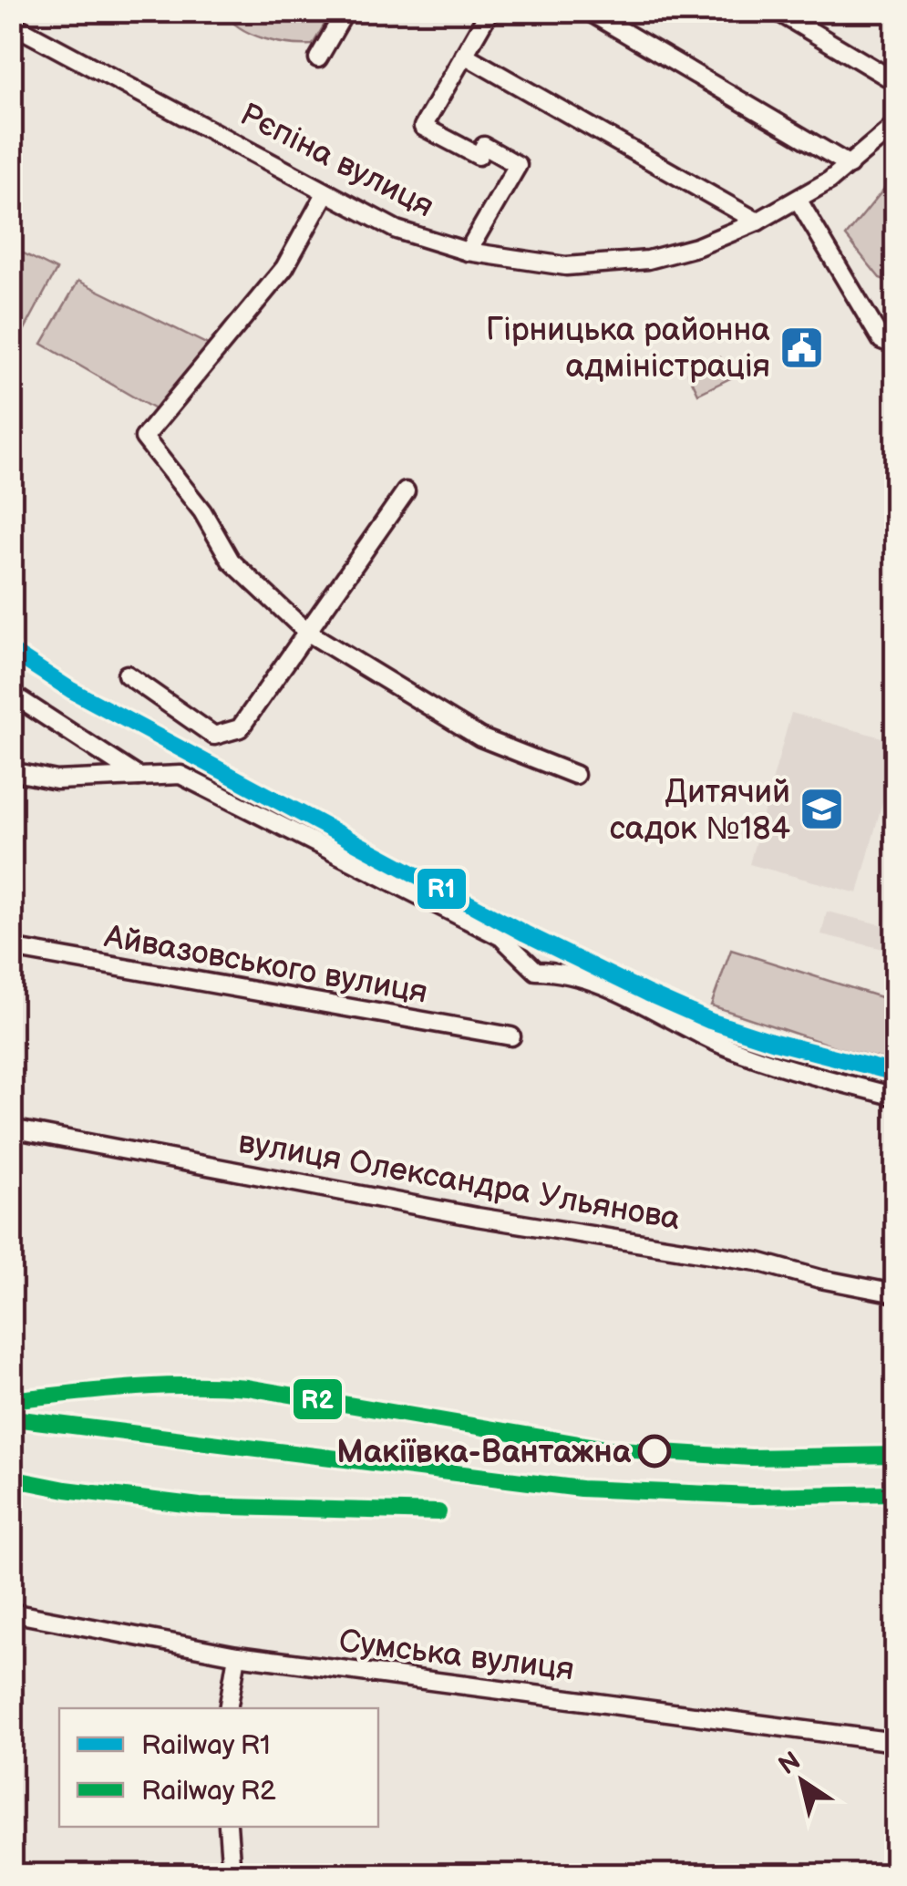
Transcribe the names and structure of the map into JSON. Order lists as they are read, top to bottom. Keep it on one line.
{"streets":{"street":["Рєпіна вулиця","Айвазовського вулиця","вулиця Олександра Ульянова","Сумська вулиця"]},"places":{"public building":["Гірницька районна адміністрація"],"school or university":["Дитячий садок №184"],"other":["Макіївка-Вантажна"]},"lines":["rail line R1","rail line R2"],"legend":["Railway R1","Railway R2"],"north":"top left"}
